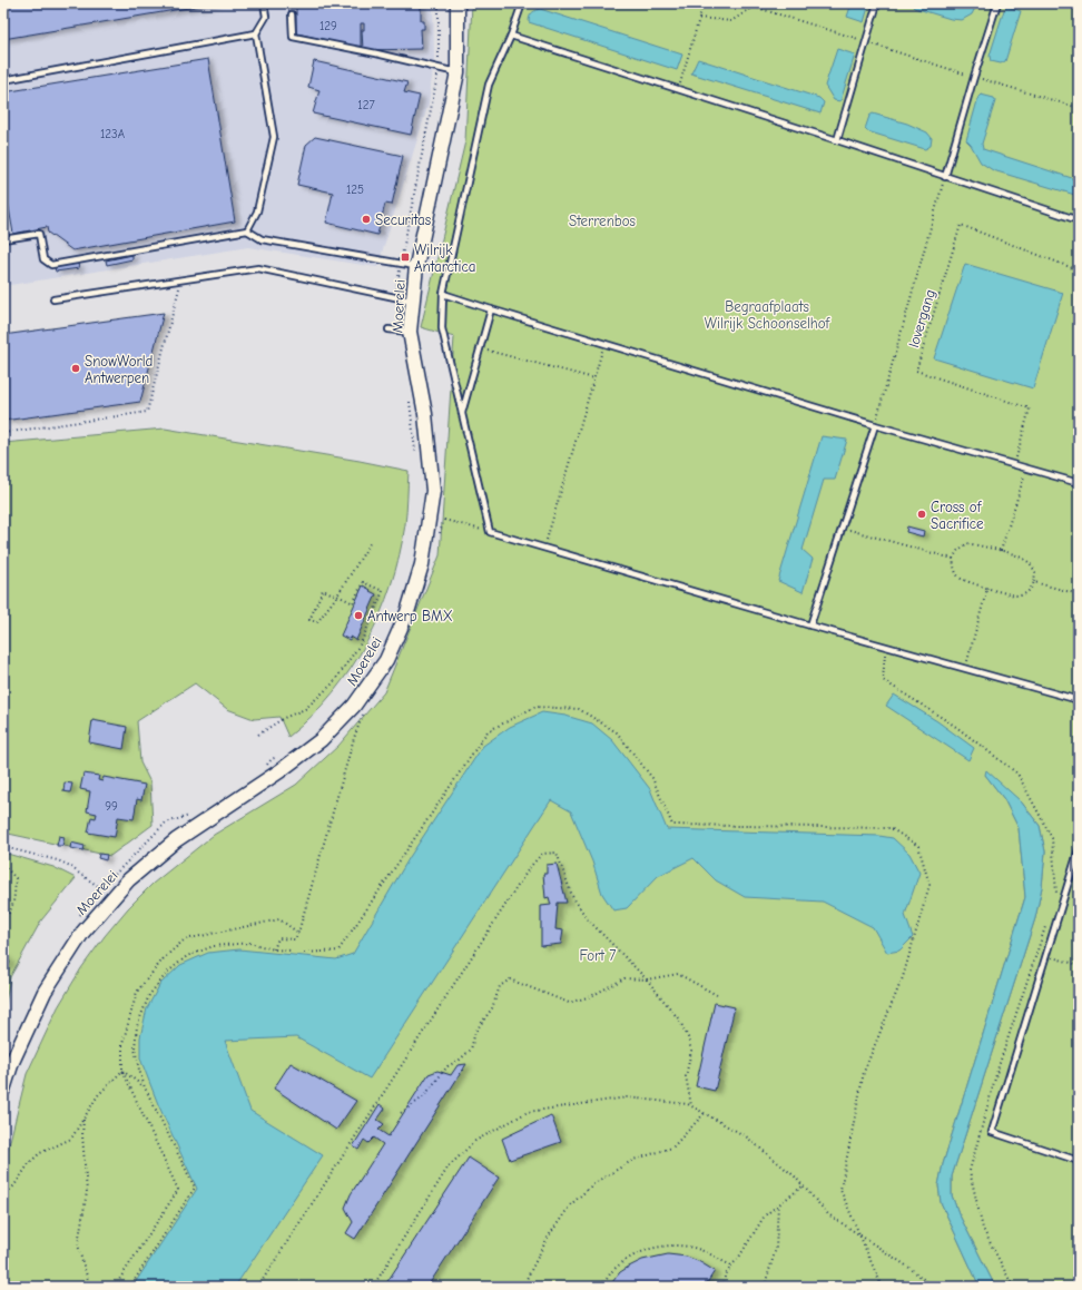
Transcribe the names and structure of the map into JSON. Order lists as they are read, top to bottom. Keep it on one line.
{"streets":{"street":["Moerelei"],"path":["lovergang"]},"parks":["Sterrenbos","Begraafplaats Wilrijk Schoonselhof","Fort 7"],"places":{"other":["Securitas","SnowWorld Antwerpen","Cross of Sacrifice","Antwerp BMX"],"transit":["Wilrijk Antarctica"]},"house_numbers":["129","127","123A","125","99"]}
